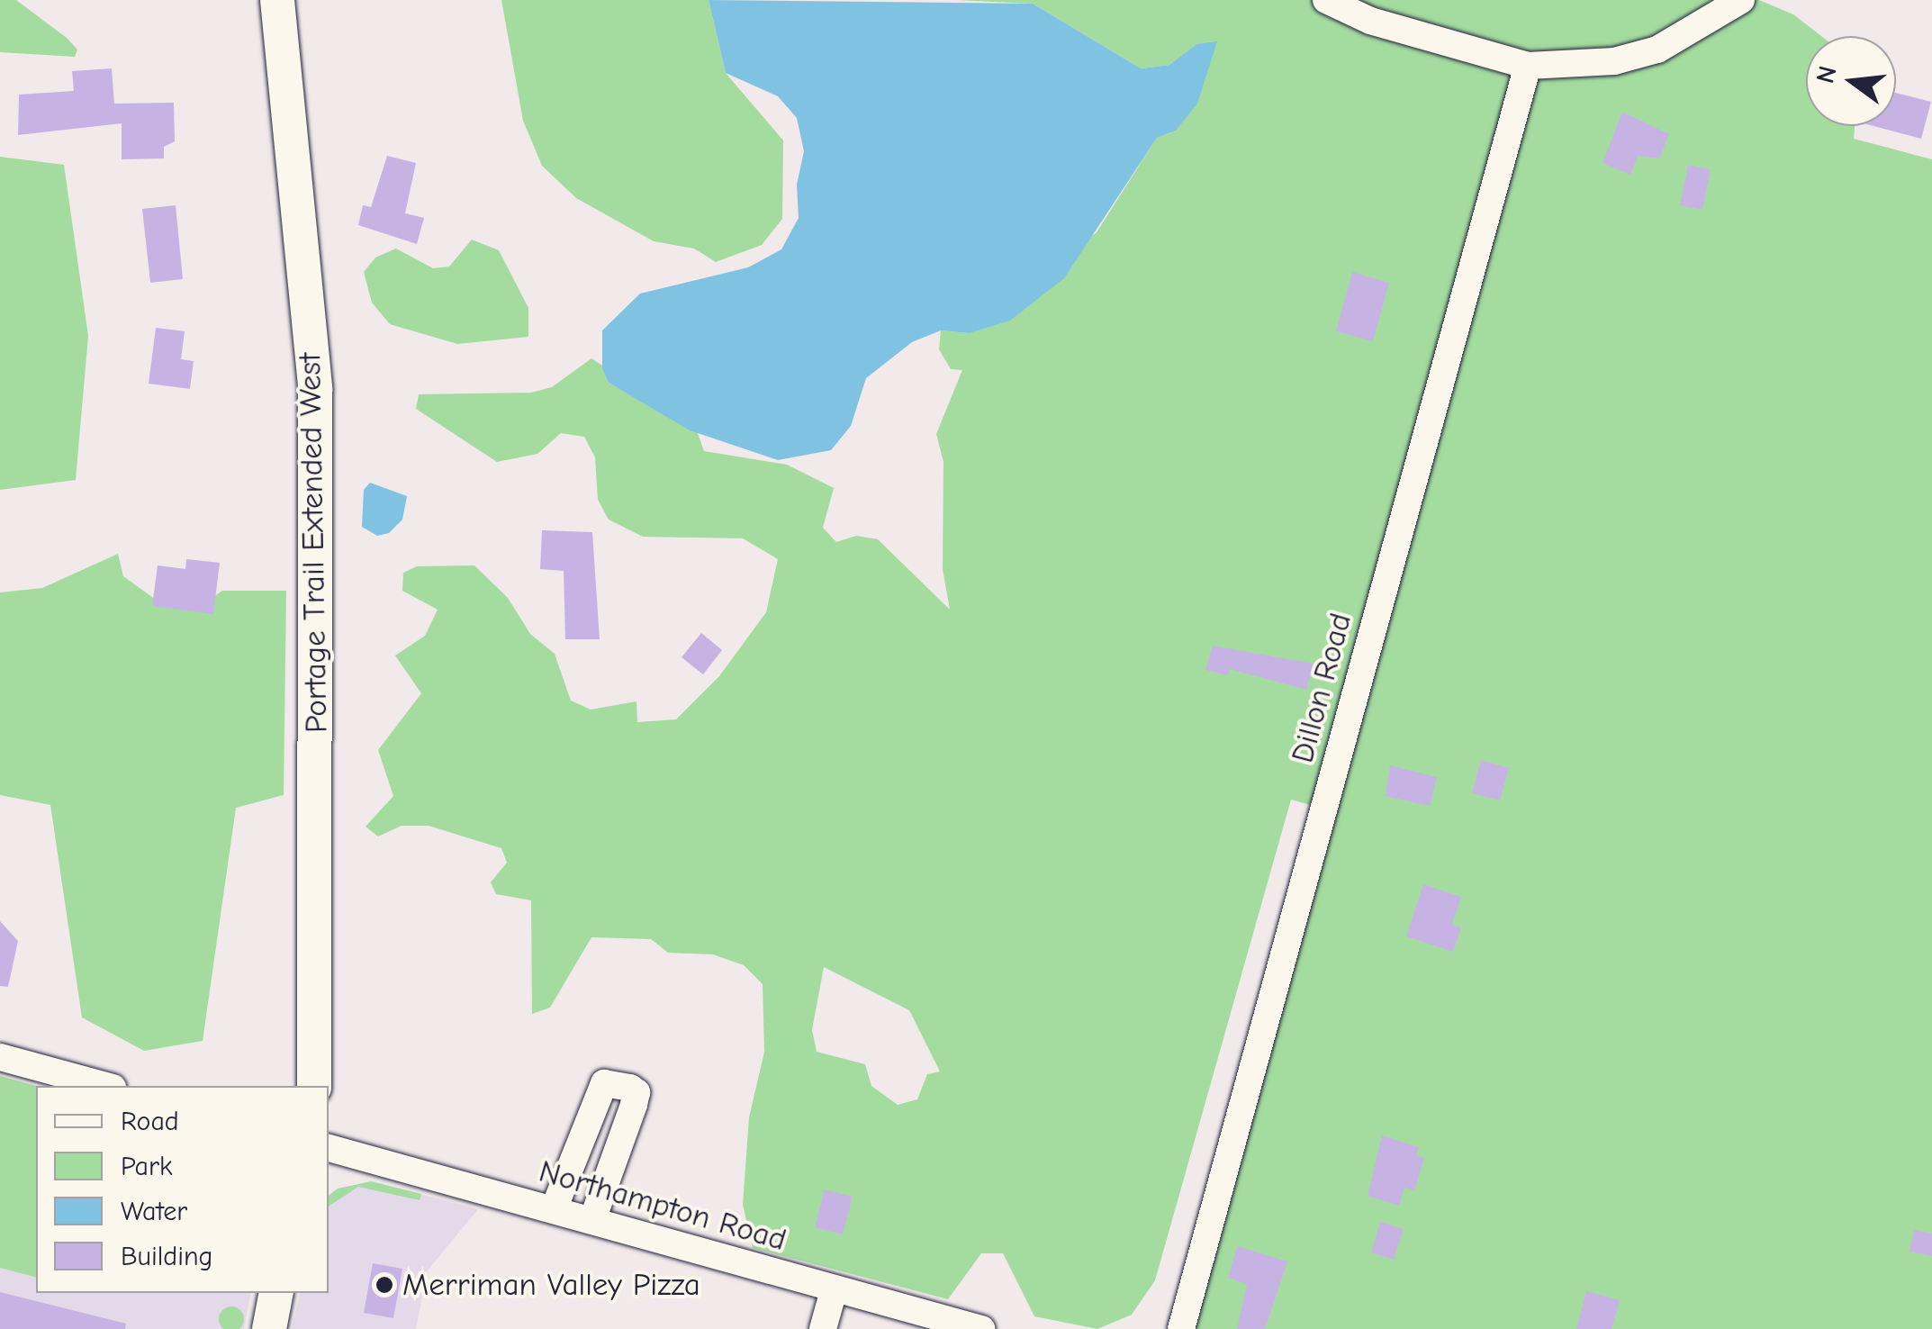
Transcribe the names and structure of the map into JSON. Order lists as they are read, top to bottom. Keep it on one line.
{"streets":{"main road":["Portage Trail Extended West"],"street":["Dillon Road","Northampton Road"]},"places":["Merriman Valley Pizza"],"legend":["Road","Park","Water","Building"],"north":"left"}
